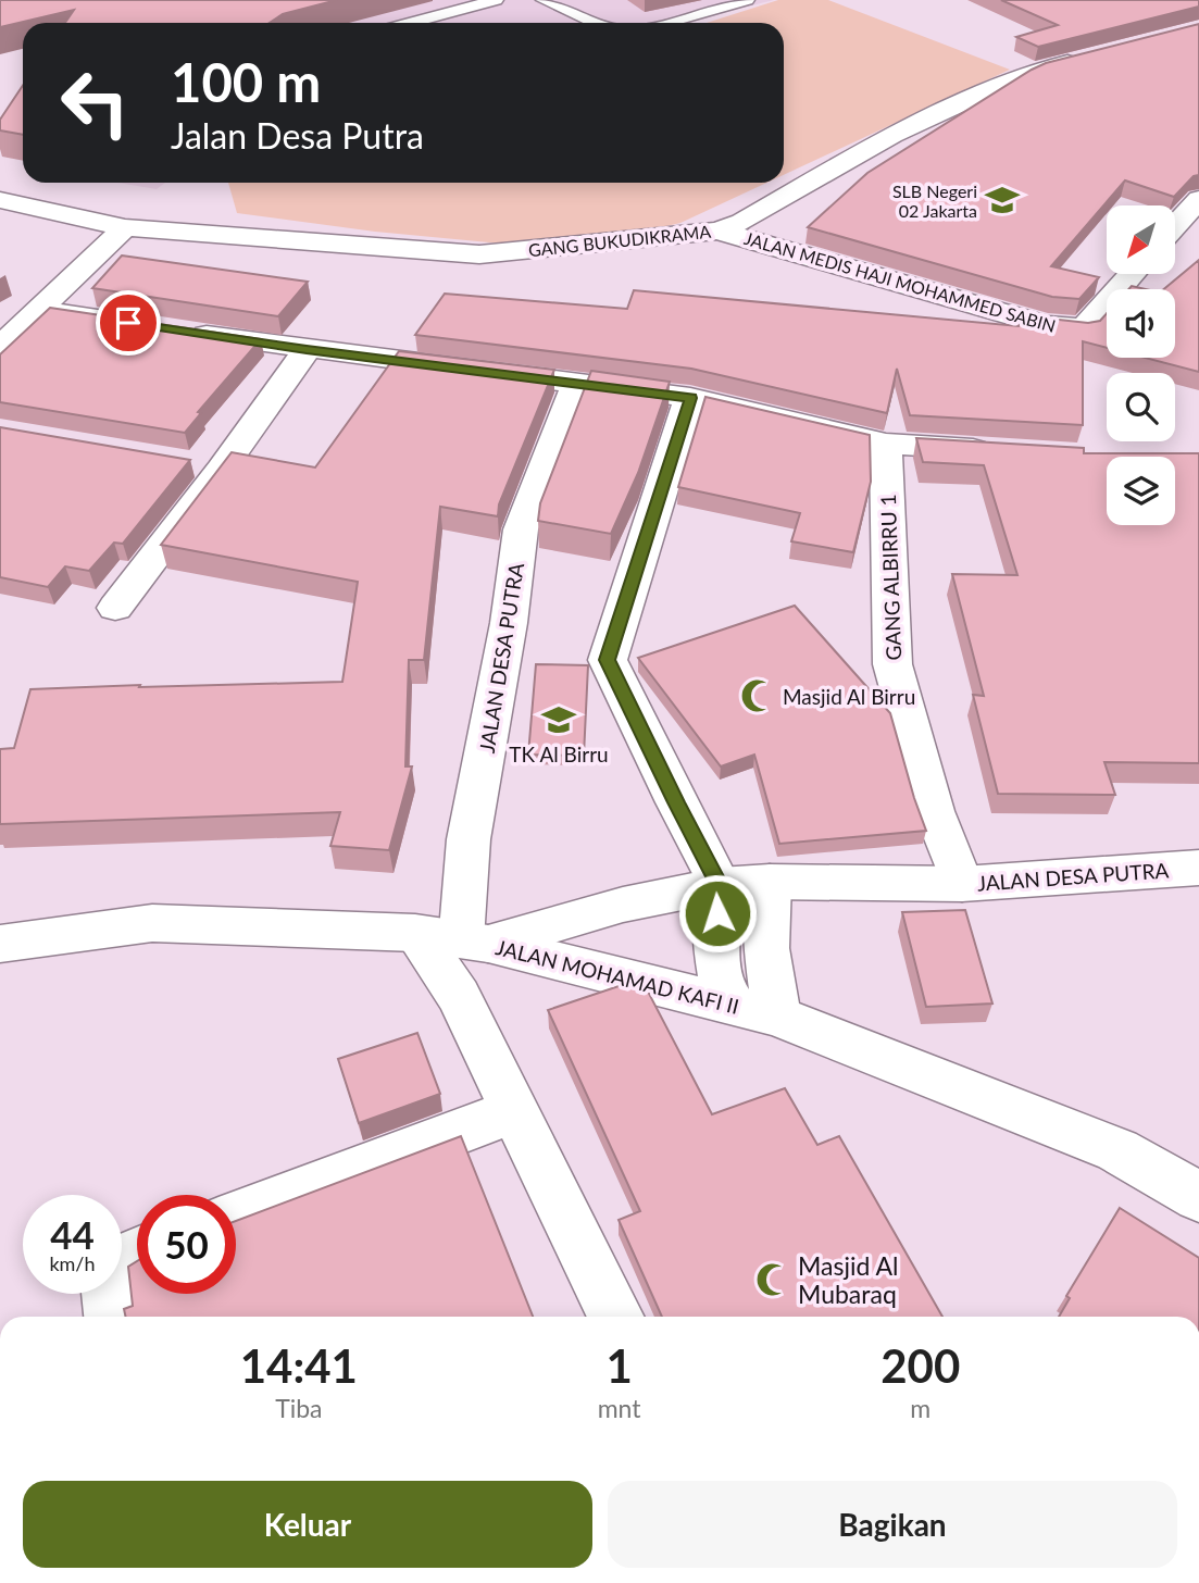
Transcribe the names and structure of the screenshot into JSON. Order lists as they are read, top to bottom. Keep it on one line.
{"streets":{"street":["GANG BUKUDIKRAMA","JALAN MEDIS HAJI MOHAMMED SABIN","GANG ALBIRRU 1","JALAN DESA PUTRA","JALAN MOHAMAD KAFI II"]},"crossings":[["GANG BUKUDIKRAMA","JALAN MEDIS HAJI MOHAMMED SABIN"],["GANG ALBIRRU 1","JALAN DESA PUTRA"],["JALAN DESA PUTRA","JALAN MOHAMAD KAFI II"]],"places":{"school or university":["SLB Negeri 02 Jakarta","TK Al Birru"],"mosque":["Masjid Al Birru","Masjid Al Mubaraq"]},"north":"bottom left","page":{"turn":["100 m","Jalan Desa Putra"],"speed":"44 km/h","limit":"50","eta":["14:41","Tiba","1","mnt","200","m"],"buttons":["Keluar","Bagikan"]}}
